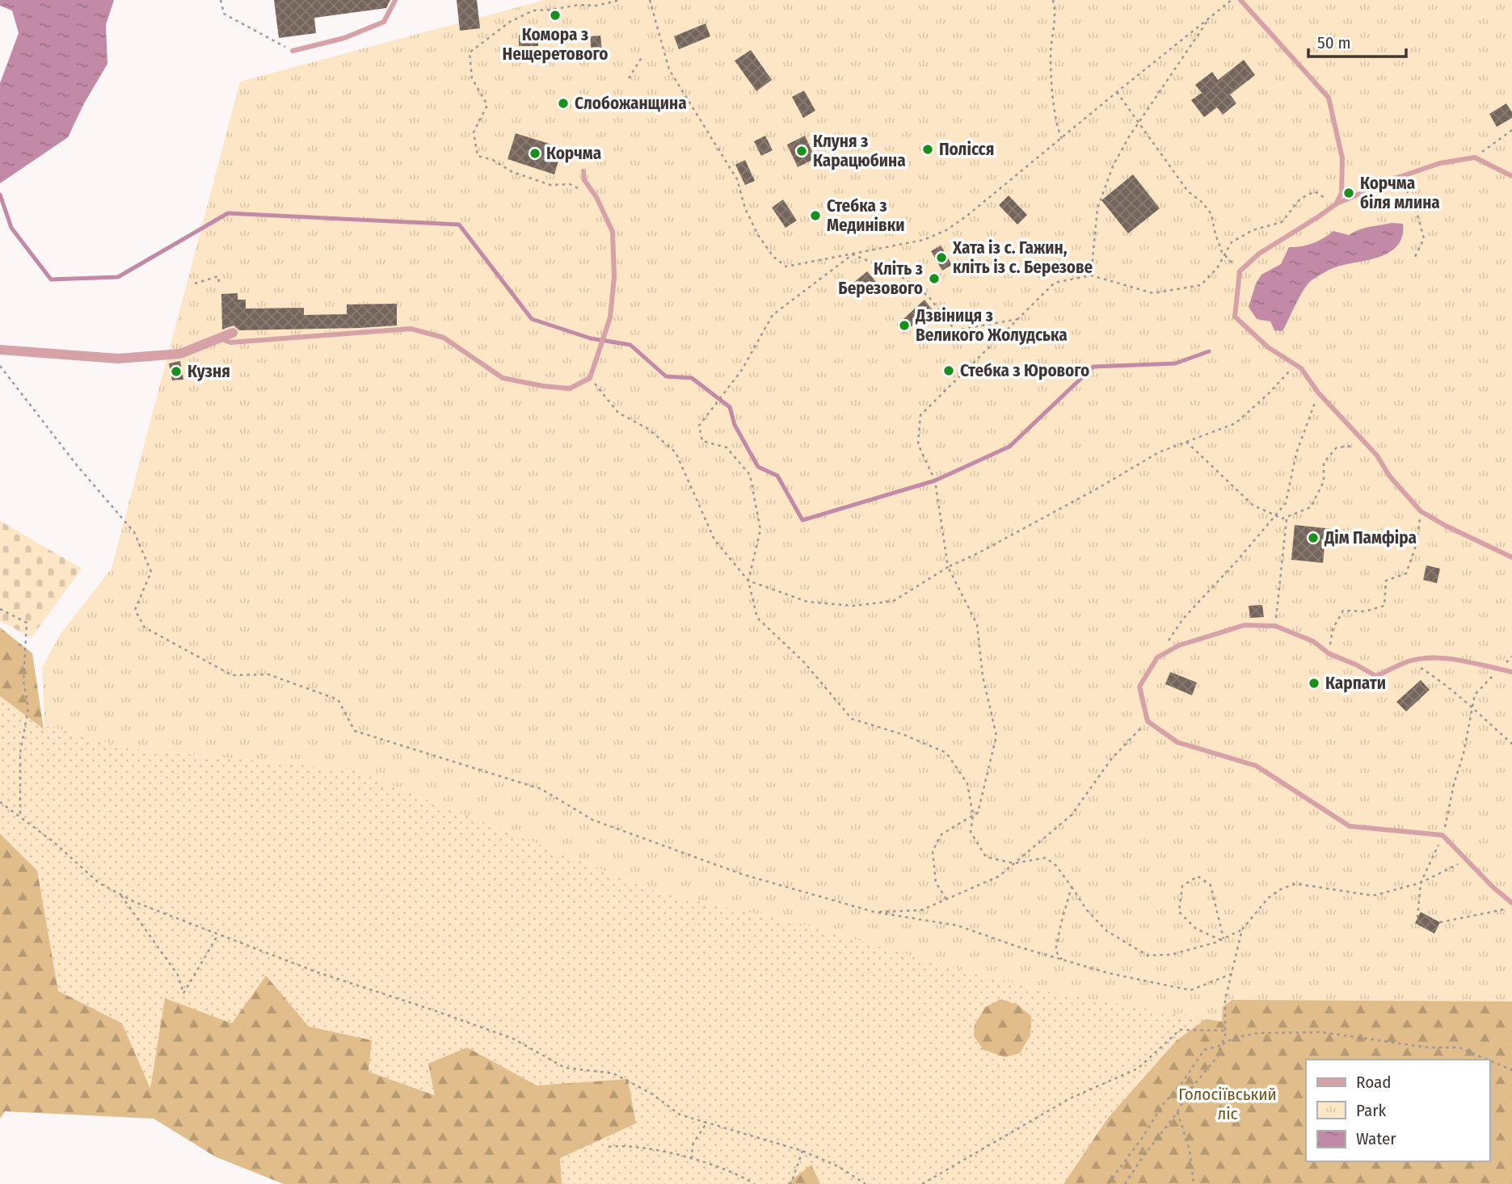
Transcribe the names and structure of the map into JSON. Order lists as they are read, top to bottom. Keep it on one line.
{"parks":["Голосіївський ліс"],"places":["Комора з Нещеретового","Слобожанщина","Полісся","Клуня з Карацюбина","Корчма","Корчма біля млина","Стебка з Мединівки","Хата із с. Гажин, кліть із с. Березове","Кліть з Березового","Дзвіниця з Великого Жолудська","Стебка з Юрового","Кузня","Дім Памфіра","Карпати"],"legend":["Road","Park","Water"],"scale_bar":"50 m"}
